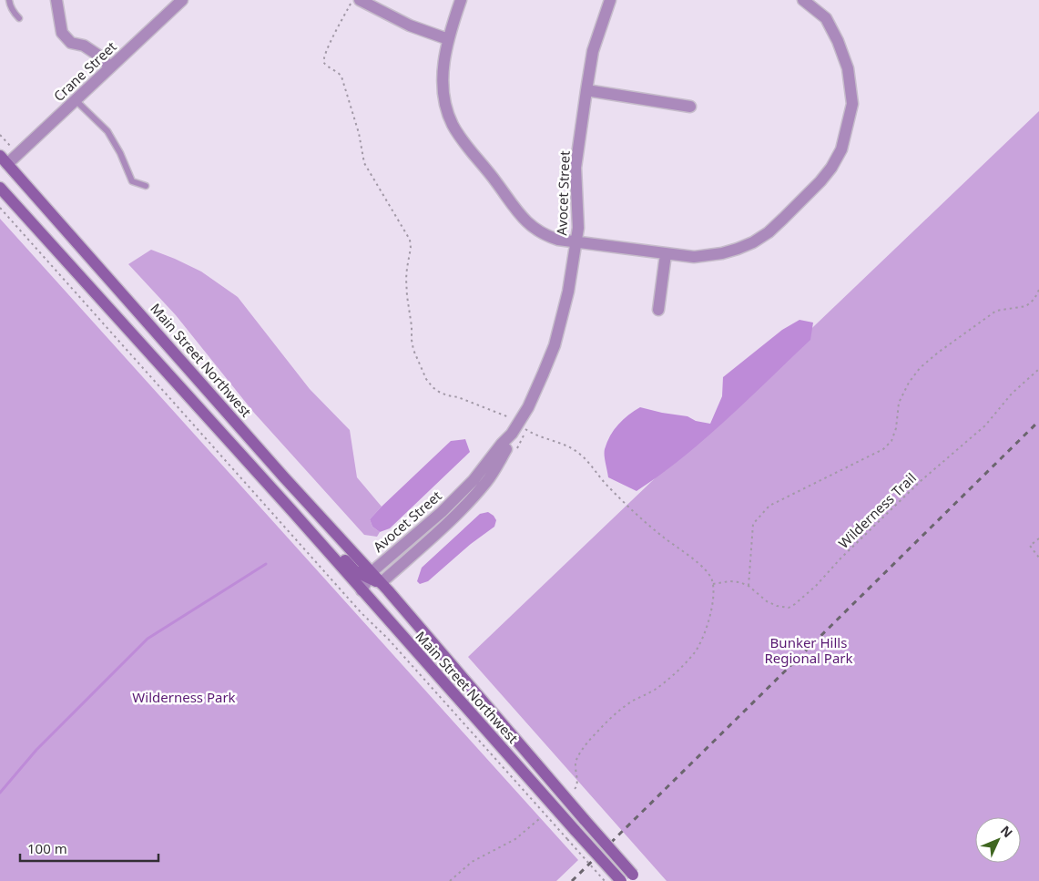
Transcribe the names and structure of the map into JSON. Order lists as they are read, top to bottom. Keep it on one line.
{"streets":{"main road":["Main Street Northwest"],"street":["Crane Street","Avocet Street"],"path":["Wilderness Trail"]},"crossings":[["Crane Street","Main Street Northwest"],["Avocet Street","Main Street Northwest"]],"parks":["Bunker Hills Regional Park","Wilderness Park"],"scale_bar":"100 m","north":"top right"}
